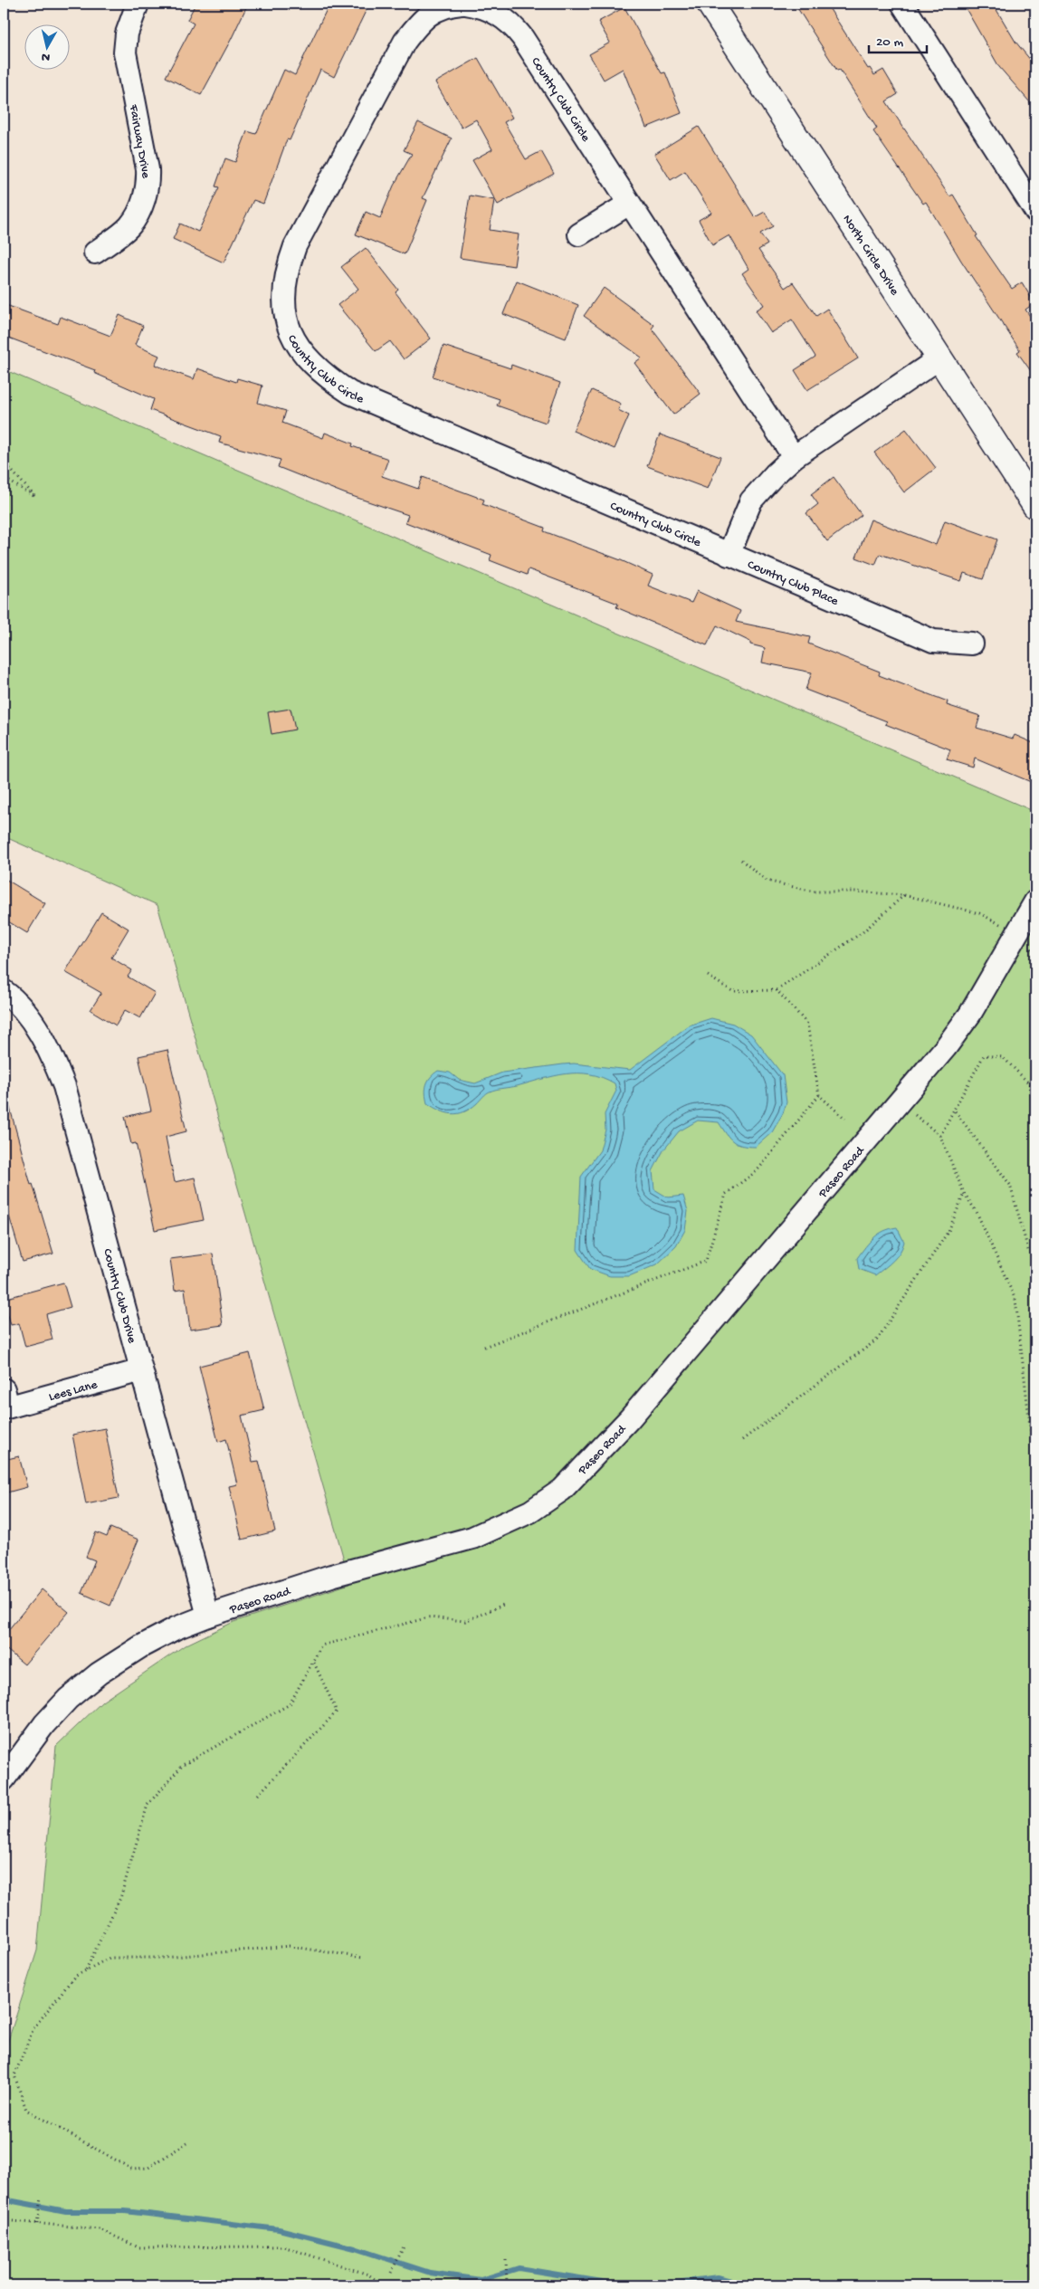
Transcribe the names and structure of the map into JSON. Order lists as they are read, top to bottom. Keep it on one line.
{"streets":{"main road":["North Circle Drive"],"street":["Country Club Circle","Fairway Drive","Country Club Place","Paseo Road","Country Club Drive","Lees Lane"]},"crossings":[["Country Club Circle","Country Club Place"],["Paseo Road","Country Club Drive"],["Country Club Drive","Lees Lane"]],"scale_bar":"20 m","north":"bottom"}
